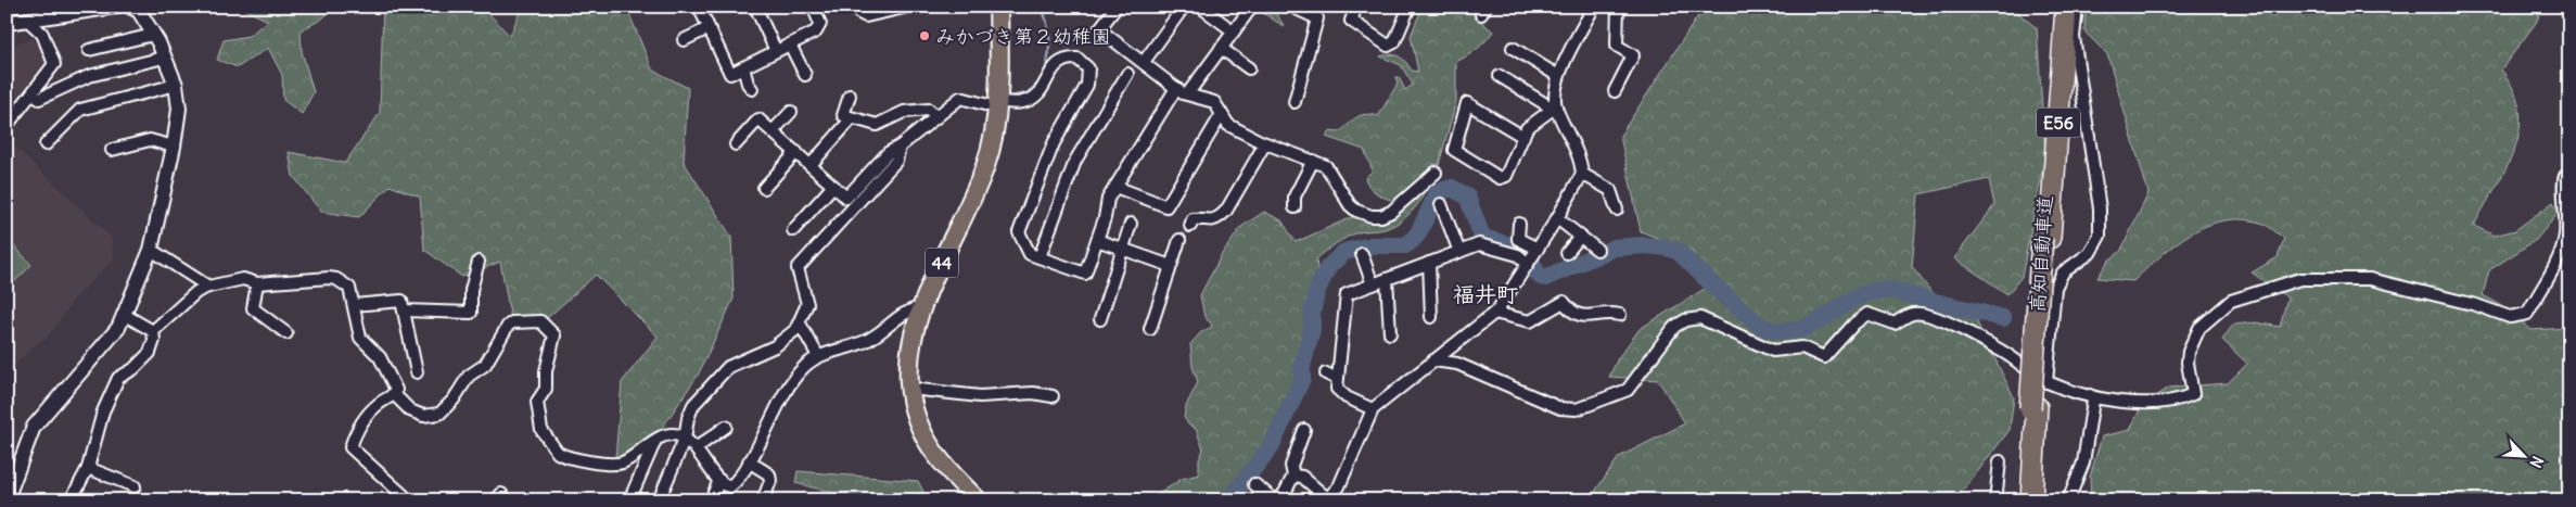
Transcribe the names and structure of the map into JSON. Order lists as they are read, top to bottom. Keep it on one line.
{"streets":{"highway":["E56","高知自動車道"],"main road":["44"]},"districts":["福井町"],"places":["みかづき第２幼稚園"],"north":"bottom right"}
